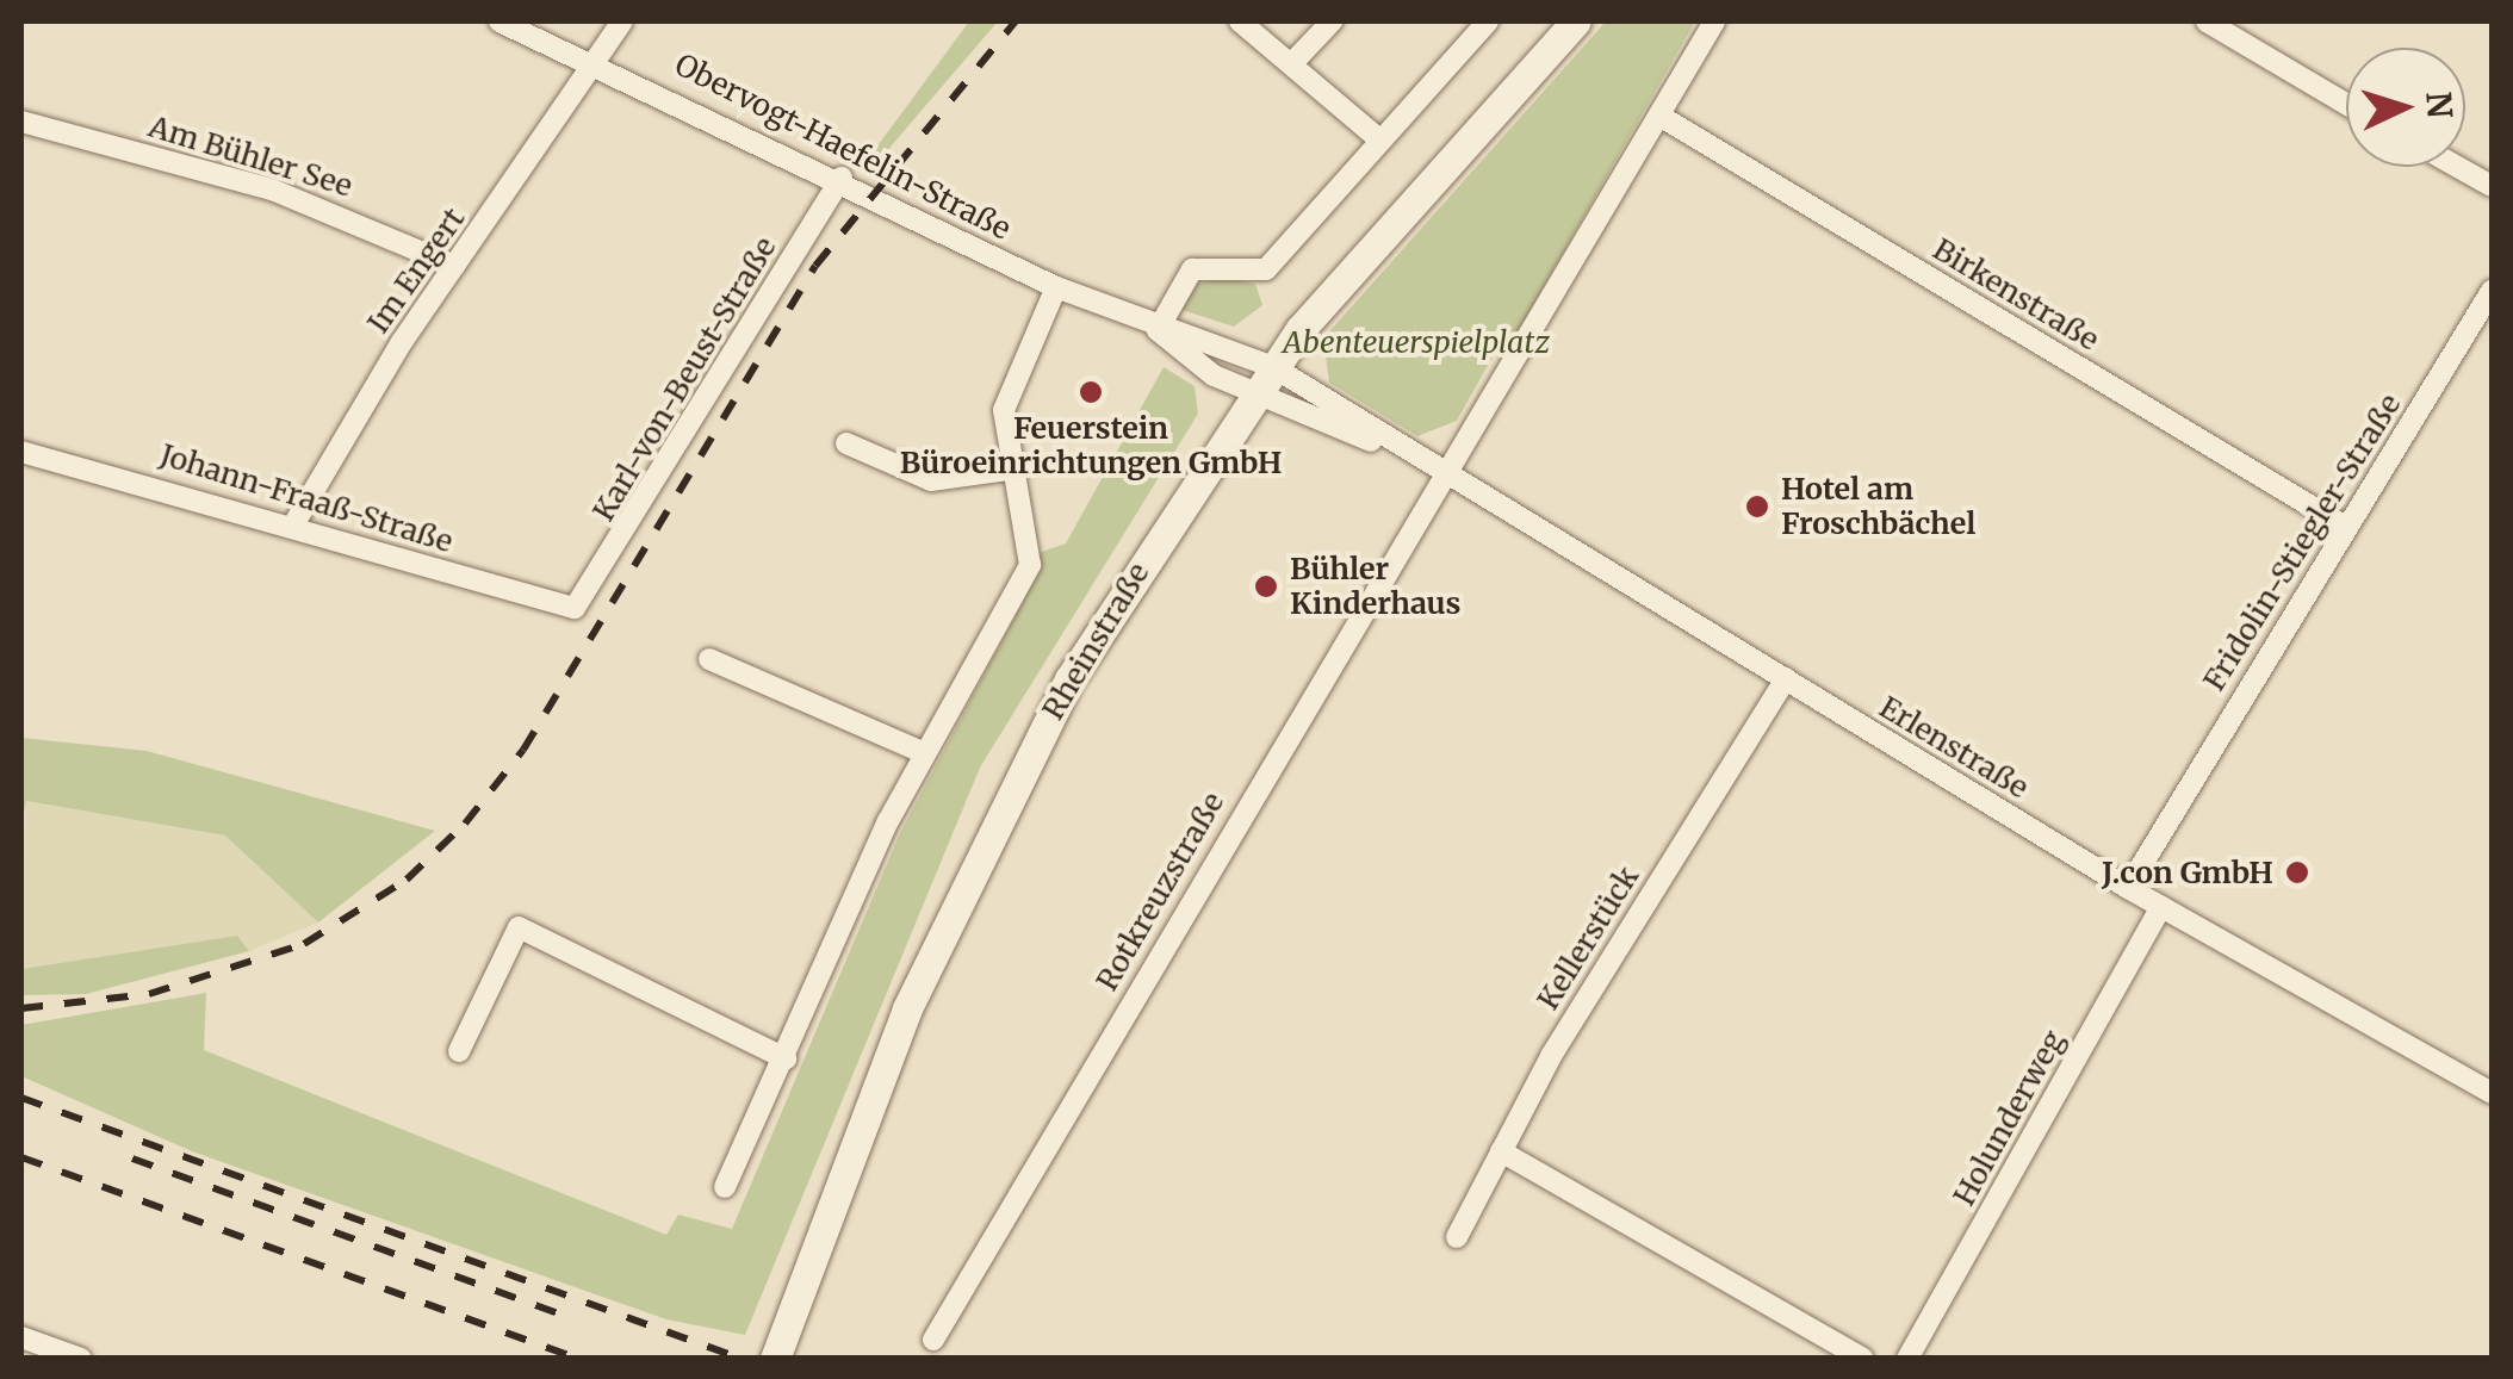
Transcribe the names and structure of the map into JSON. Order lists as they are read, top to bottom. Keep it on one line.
{"streets":{"street":["Obervogt-Haefelin-Straße","Am Bühler See","Im Engert","Birkenstraße","Karl-von-Beust-Straße","Johann-Fraaß-Straße","Fridolin-Stiegler-Straße","Rheinstraße","Erlenstraße","Rotkreuzstraße","Kellerstück","Holunderweg"]},"crossings":[["Obervogt-Haefelin-Straße","Im Engert"],["Obervogt-Haefelin-Straße","Karl-von-Beust-Straße"],["Obervogt-Haefelin-Straße","Rheinstraße"],["Obervogt-Haefelin-Straße","Erlenstraße"],["Am Bühler See","Im Engert"],["Im Engert","Johann-Fraaß-Straße"],["Birkenstraße","Fridolin-Stiegler-Straße"],["Birkenstraße","Rotkreuzstraße"],["Karl-von-Beust-Straße","Johann-Fraaß-Straße"],["Fridolin-Stiegler-Straße","Erlenstraße"],["Rheinstraße","Erlenstraße"],["Erlenstraße","Rotkreuzstraße"],["Erlenstraße","Kellerstück"],["Erlenstraße","Holunderweg"]],"parks":["Abenteuerspielplatz"],"places":["Feuerstein Büroeinrichtungen GmbH","Hotel am Froschbächel","Bühler Kinderhaus","J.con GmbH"],"north":"right"}
